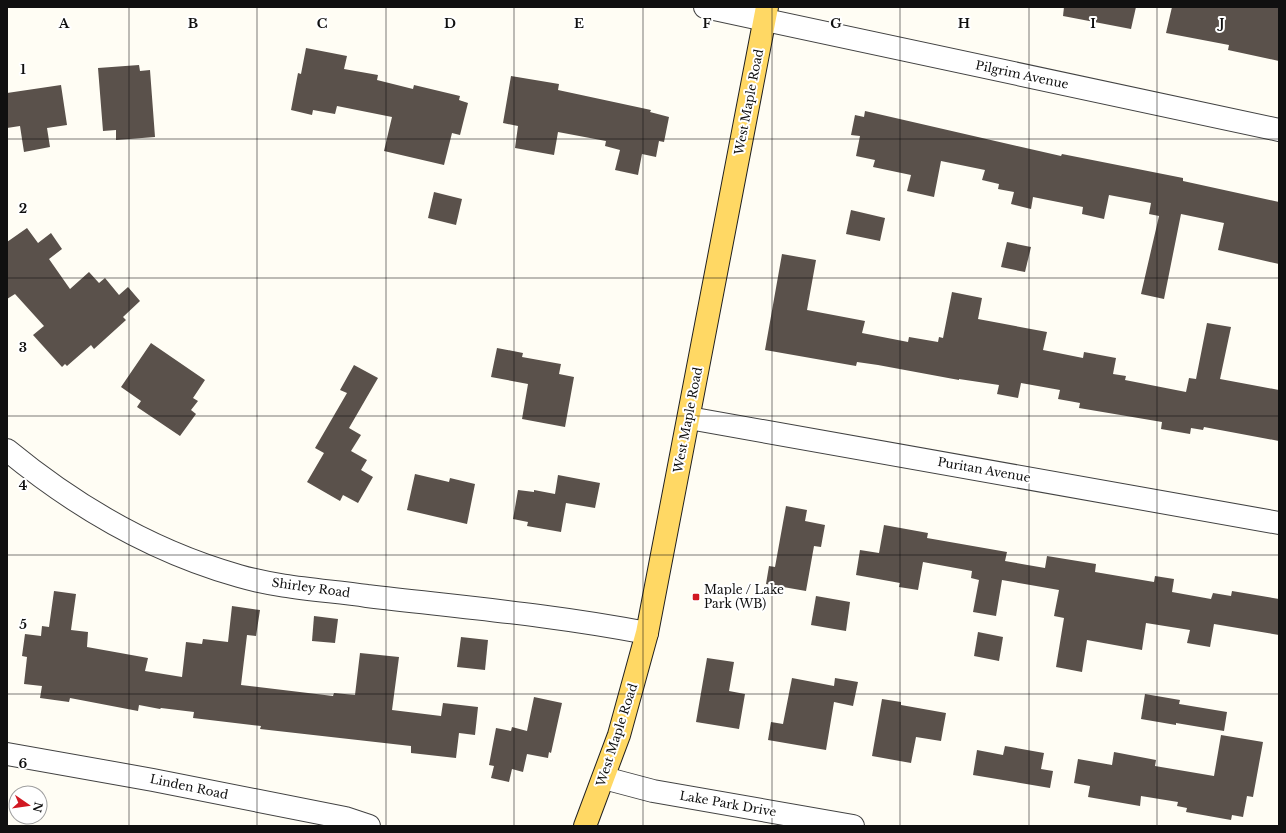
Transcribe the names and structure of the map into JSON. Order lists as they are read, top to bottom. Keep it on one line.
{"streets":{"main road":["West Maple Road"],"street":["Pilgrim Avenue","Puritan Avenue","Shirley Road","Linden Road","Lake Park Drive"]},"crossings":[["Pilgrim Avenue","West Maple Road"],["West Maple Road","Puritan Avenue"],["West Maple Road","Shirley Road"],["West Maple Road","Lake Park Drive"]],"places":{"transit":["Maple / Lake Park (WB)"]},"north":"right","grid":{"columns":["A","B","C","D","E","F","G","H","I","J"],"rows":["1","2","3","4","5","6"]}}
